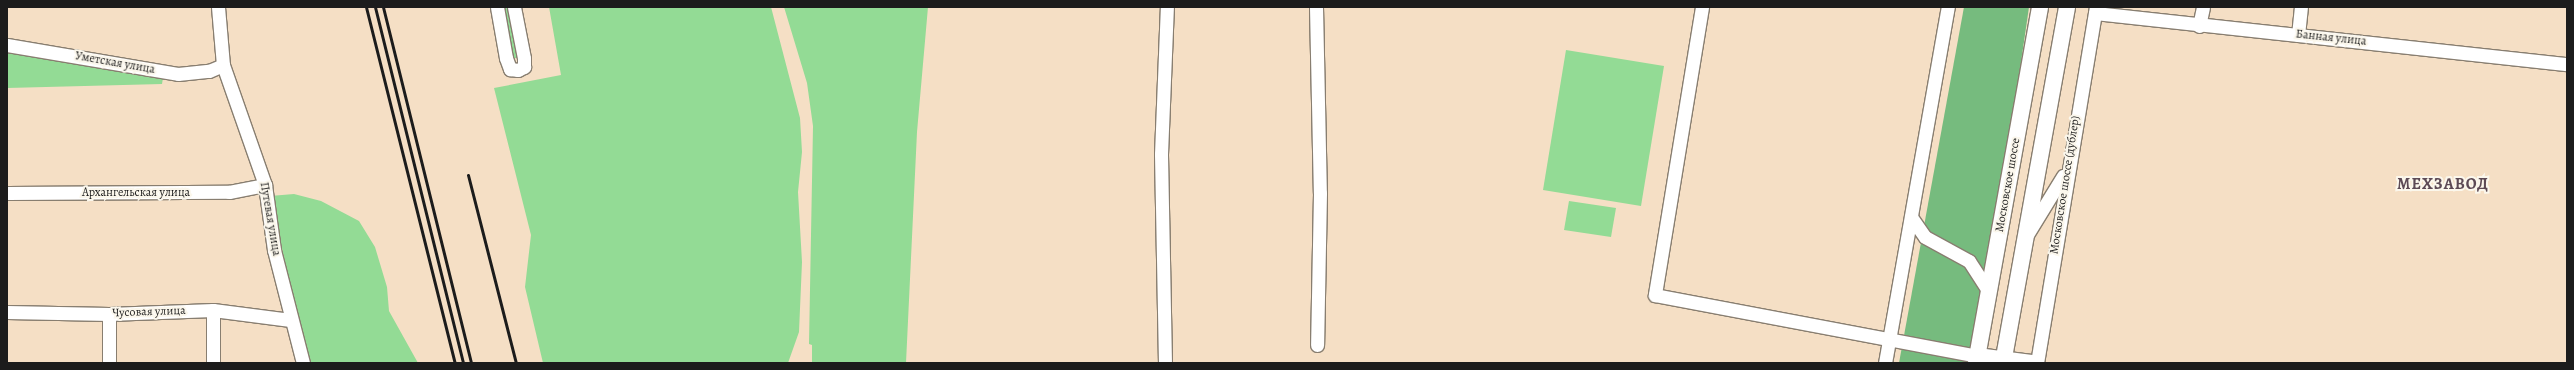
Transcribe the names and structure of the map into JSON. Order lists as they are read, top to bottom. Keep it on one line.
{"streets":{"main road":["Московское шоссе"],"street":["Банная улица","Уметская улица","Московское шоссе (дублер)","Архангельская улица","Путевая улица","Чусовая улица"]},"crossings":[["Банная улица","Московское шоссе (дублер)"],["Уметская улица","Путевая улица"],["Архангельская улица","Путевая улица"],["Путевая улица","Чусовая улица"]],"districts":["МЕХЗАВОД"]}
